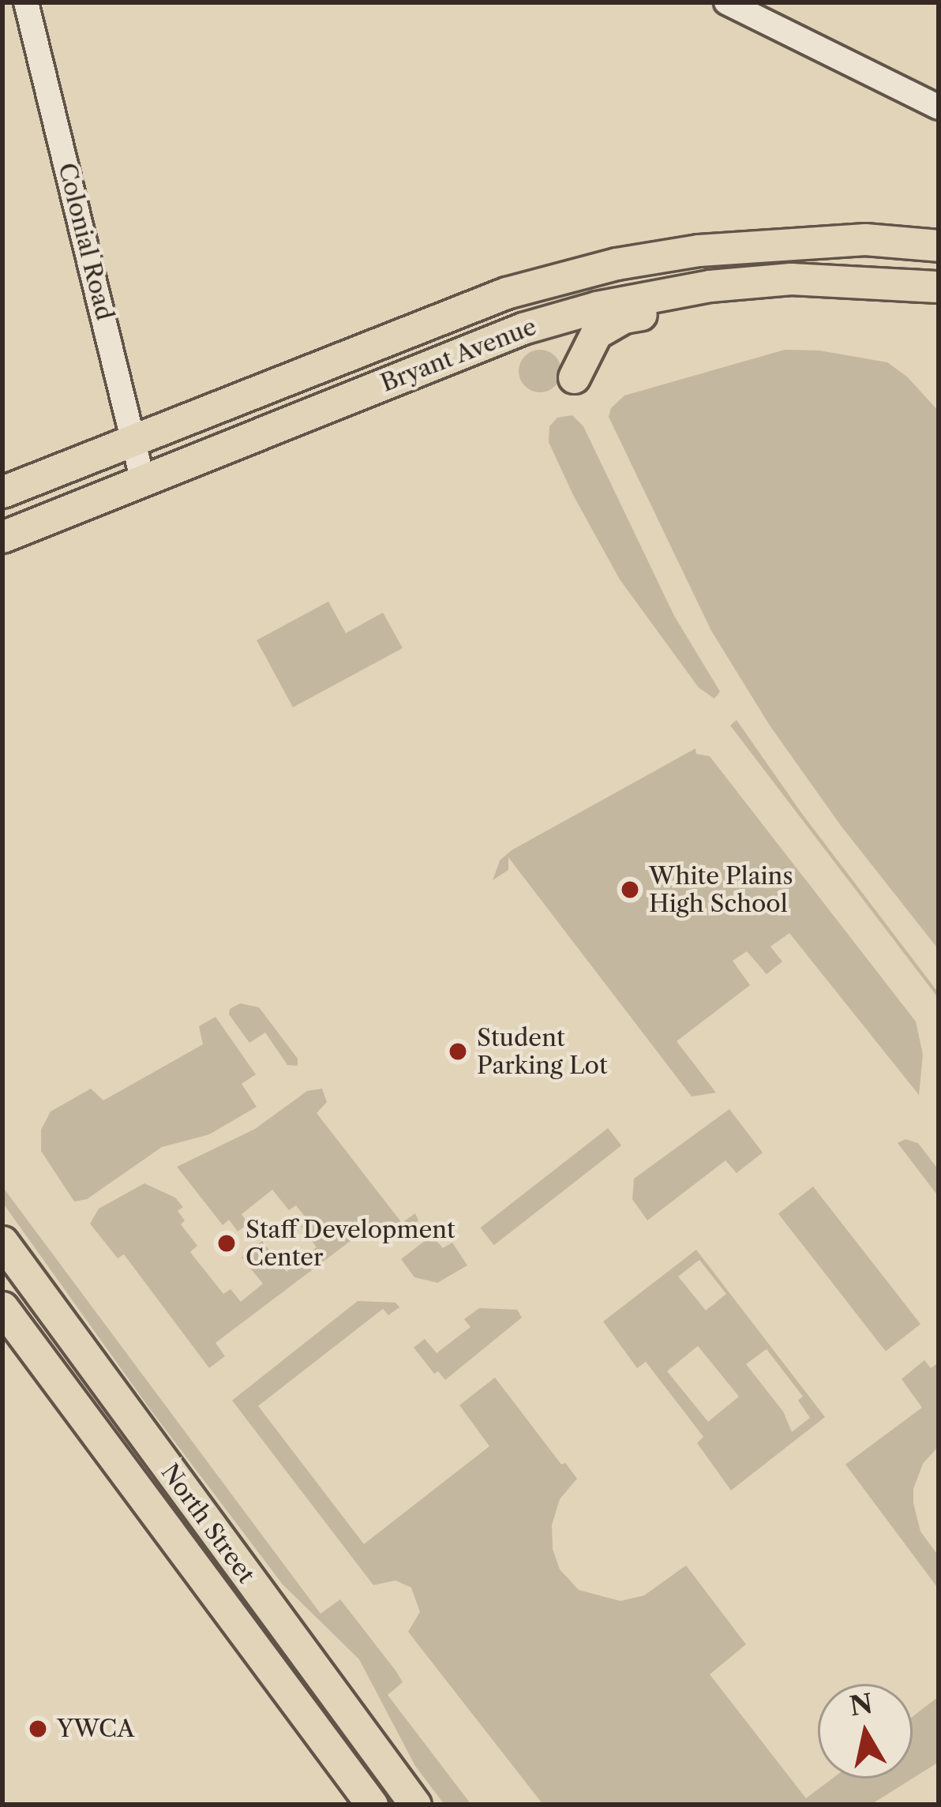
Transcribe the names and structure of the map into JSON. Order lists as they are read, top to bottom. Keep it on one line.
{"streets":{"main road":["Bryant Avenue","North Street"],"street":["Colonial Road"]},"crossings":[["Colonial Road","Bryant Avenue"]],"places":["White Plains High School","Student Parking Lot","Staff Development Center","YWCA"],"north":"top"}
